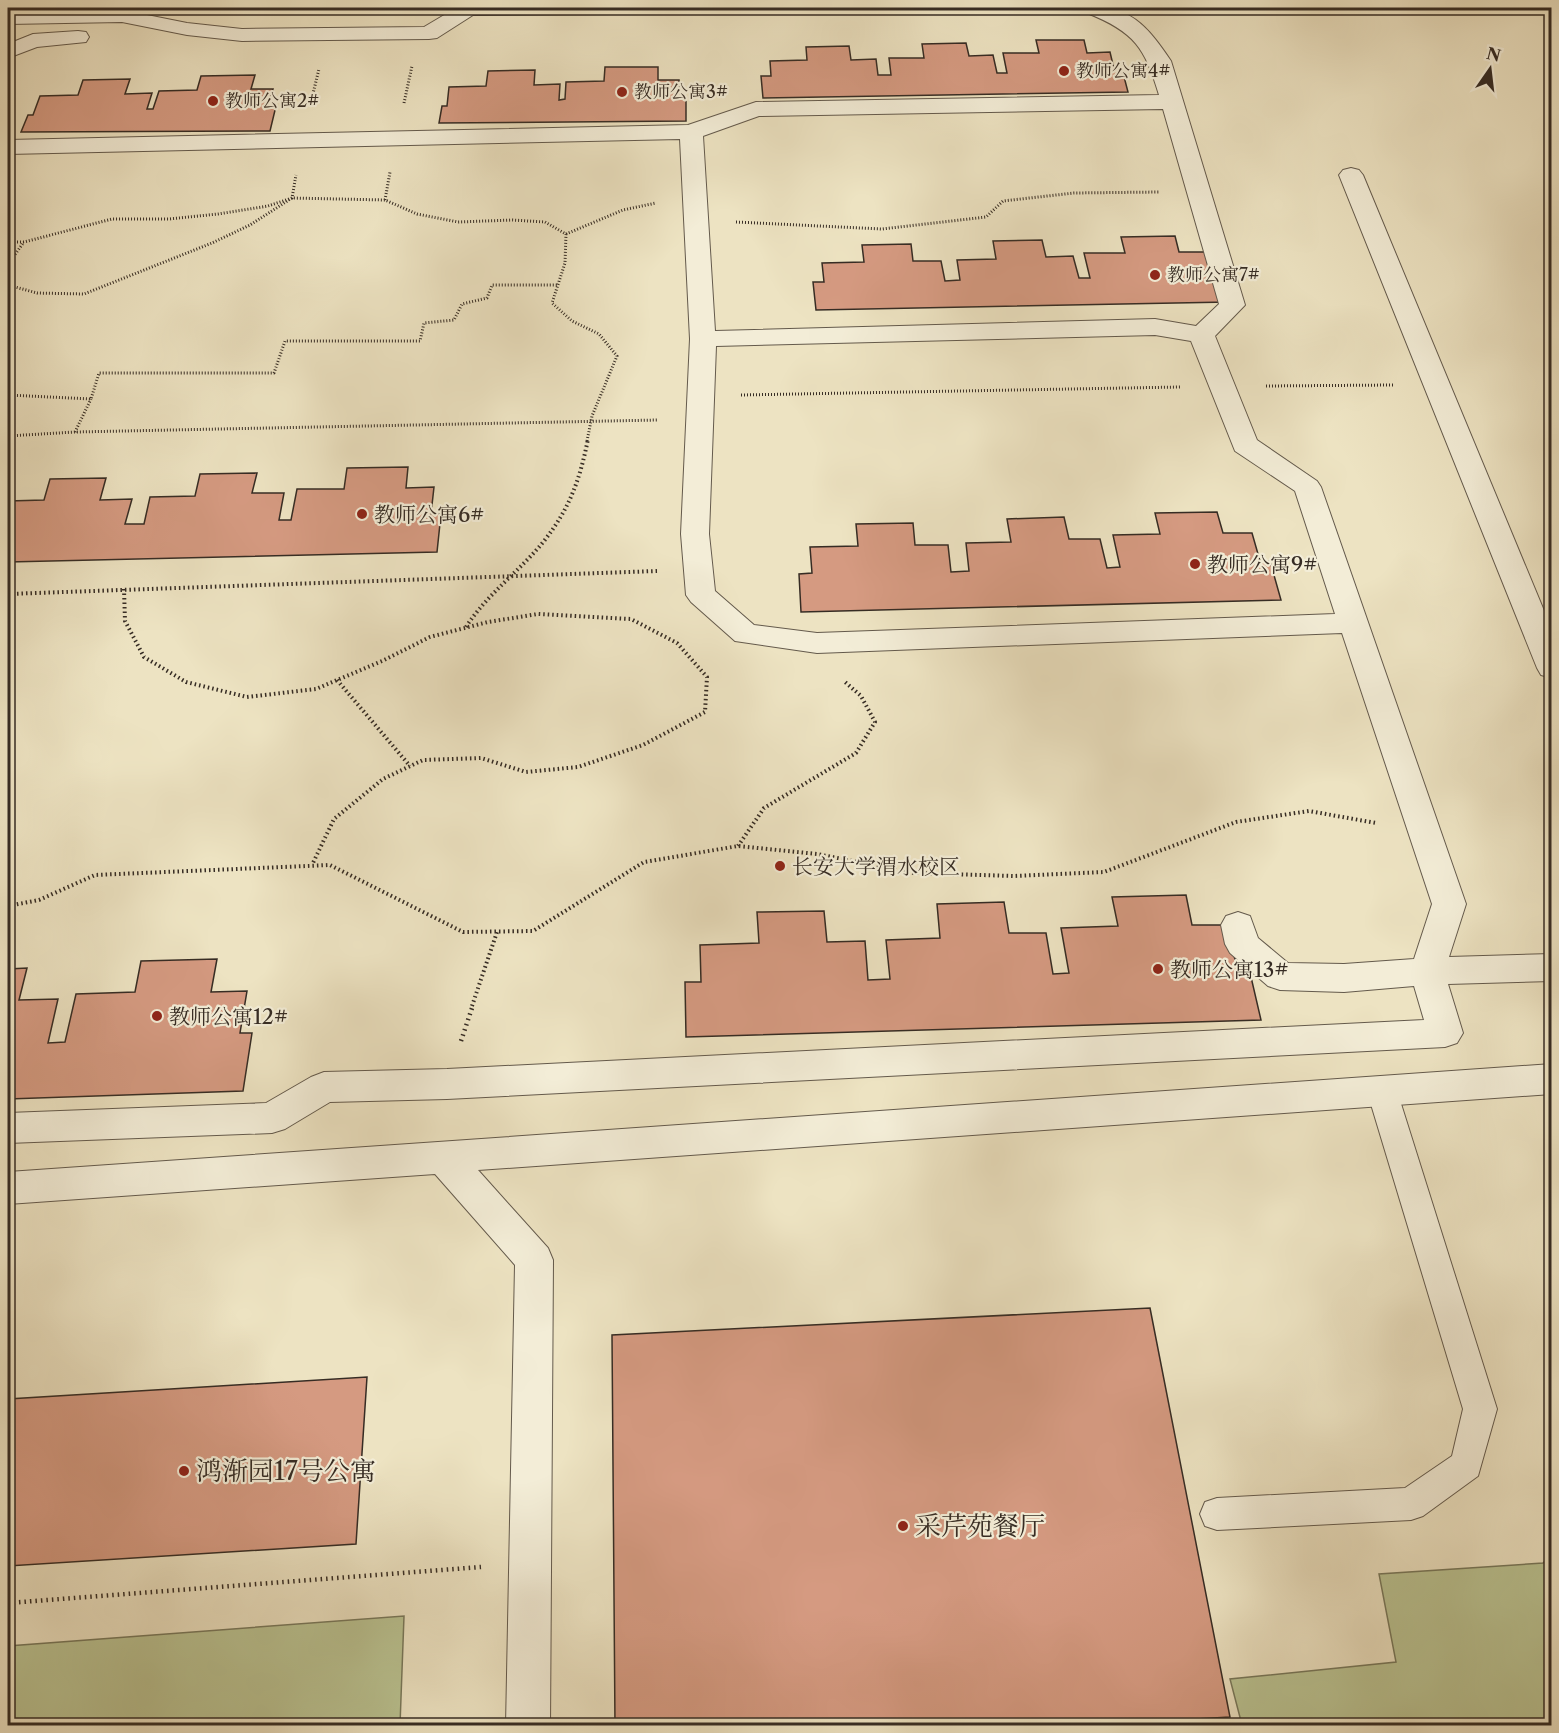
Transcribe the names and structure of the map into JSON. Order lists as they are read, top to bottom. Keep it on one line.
{"places":["教师公寓4#","教师公寓3#","教师公寓2#","教师公寓7#","教师公寓6#","教师公寓9#","长安大学渭水校区","教师公寓13#","教师公寓12#","鸿渐园17号公寓","采芹苑餐厅"],"north":"top"}
